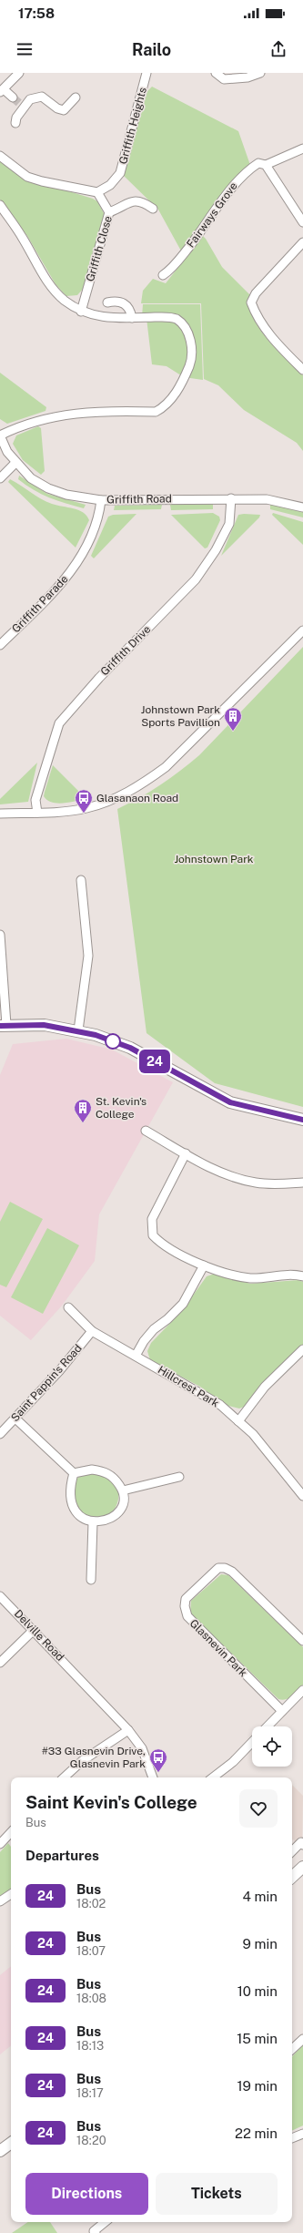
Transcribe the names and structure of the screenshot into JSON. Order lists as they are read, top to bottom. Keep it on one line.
{"streets":{"street":["Griffith Heights","Fairways Grove","Griffith Close","Griffith Road","Griffith Parade","Griffith Drive","Saint Pappin's Road","Hillcrest Park","Delville Road","Glasnevin Park"]},"crossings":[["Griffith Road","Griffith Parade"],["Griffith Road","Griffith Drive"],["Saint Pappin's Road","Hillcrest Park"]],"parks":["Johnstown Park"],"places":{"building":["Johnstown Park Sports Pavillion","St. Kevin's College"],"bus stop":["Glasanaon Road","#33 Glasnevin Drive, Glasnevin Park"]},"lines":["bus line 24"],"page":{"status":"17:58","header":"Railo","on_map":"24","heading":[["Saint Kevin's College","Bus"],"Departures"],"list":[{"mark":"24","name":"Bus","note":"18:02","value":"4 min"},{"mark":"24","name":"Bus","note":"18:07","value":"9 min"},{"mark":"24","name":"Bus","note":"18:08","value":"10 min"},{"mark":"24","name":"Bus","note":"18:13","value":"15 min"},{"mark":"24","name":"Bus","note":"18:17","value":"19 min"},{"mark":"24","name":"Bus","note":"18:20","value":"22 min"}],"buttons":["Directions","Tickets"]}}
